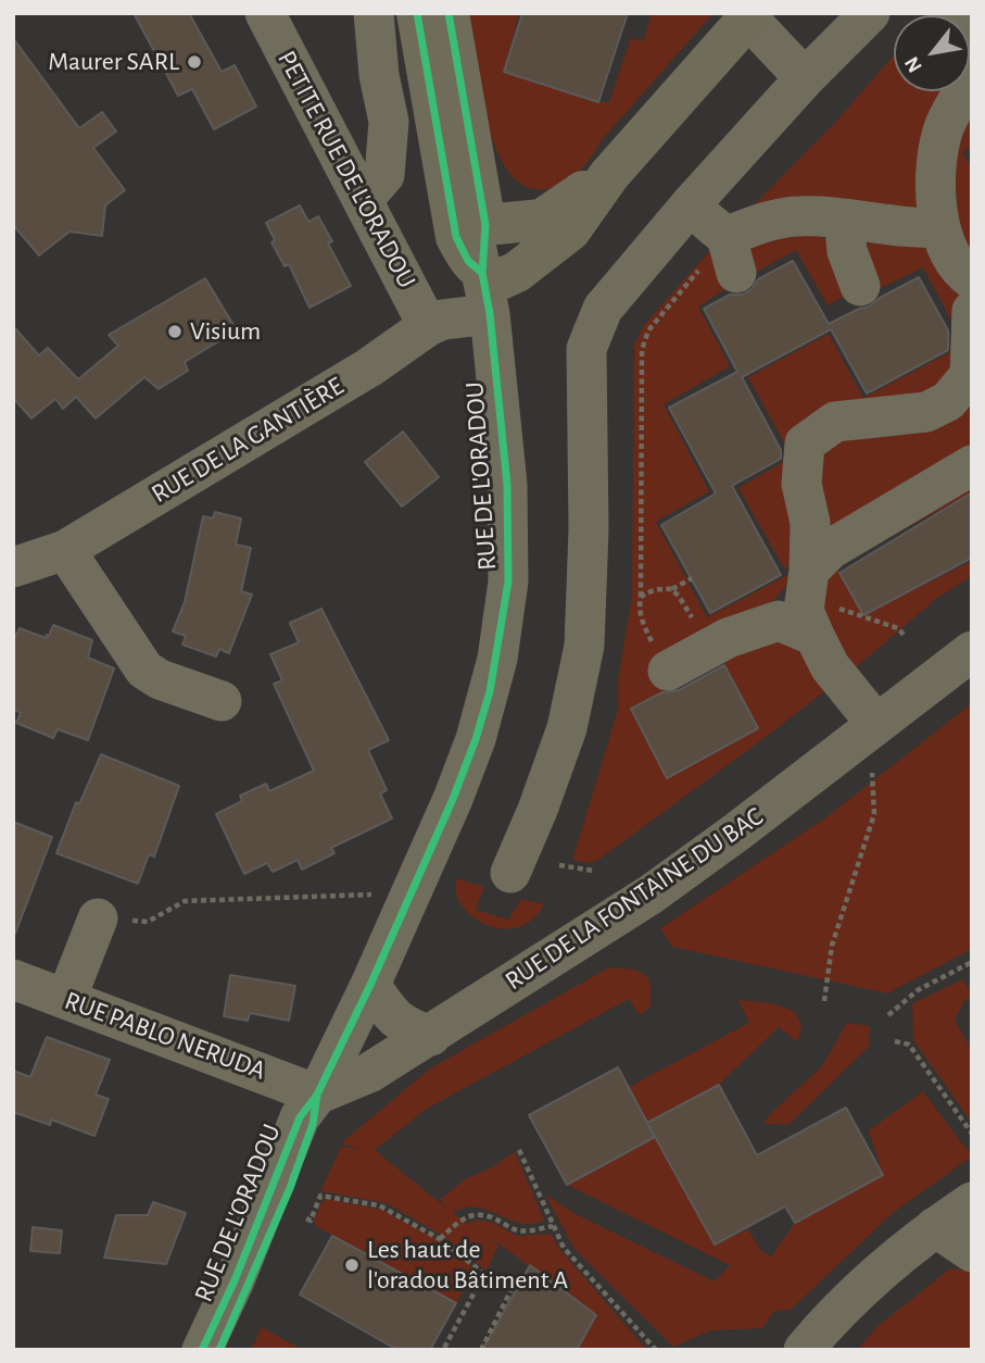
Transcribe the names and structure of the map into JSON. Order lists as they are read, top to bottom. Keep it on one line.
{"streets":{"main road":["RUE DE L'ORADOU"],"street":["PETITE RUE DE L'ORADOU","RUE DE LA GANTIÈRE","RUE DE LA FONTAINE DU BAC","RUE PABLO NERUDA"]},"crossings":[["PETITE RUE DE L'ORADOU","RUE DE LA GANTIÈRE"],["RUE DE L'ORADOU","RUE DE LA FONTAINE DU BAC"],["RUE DE L'ORADOU","RUE PABLO NERUDA"],["RUE DE LA FONTAINE DU BAC","RUE PABLO NERUDA"]],"places":["Maurer SARL","Visium","Les haut de l'oradou Bâtiment A"],"north":"bottom left"}
